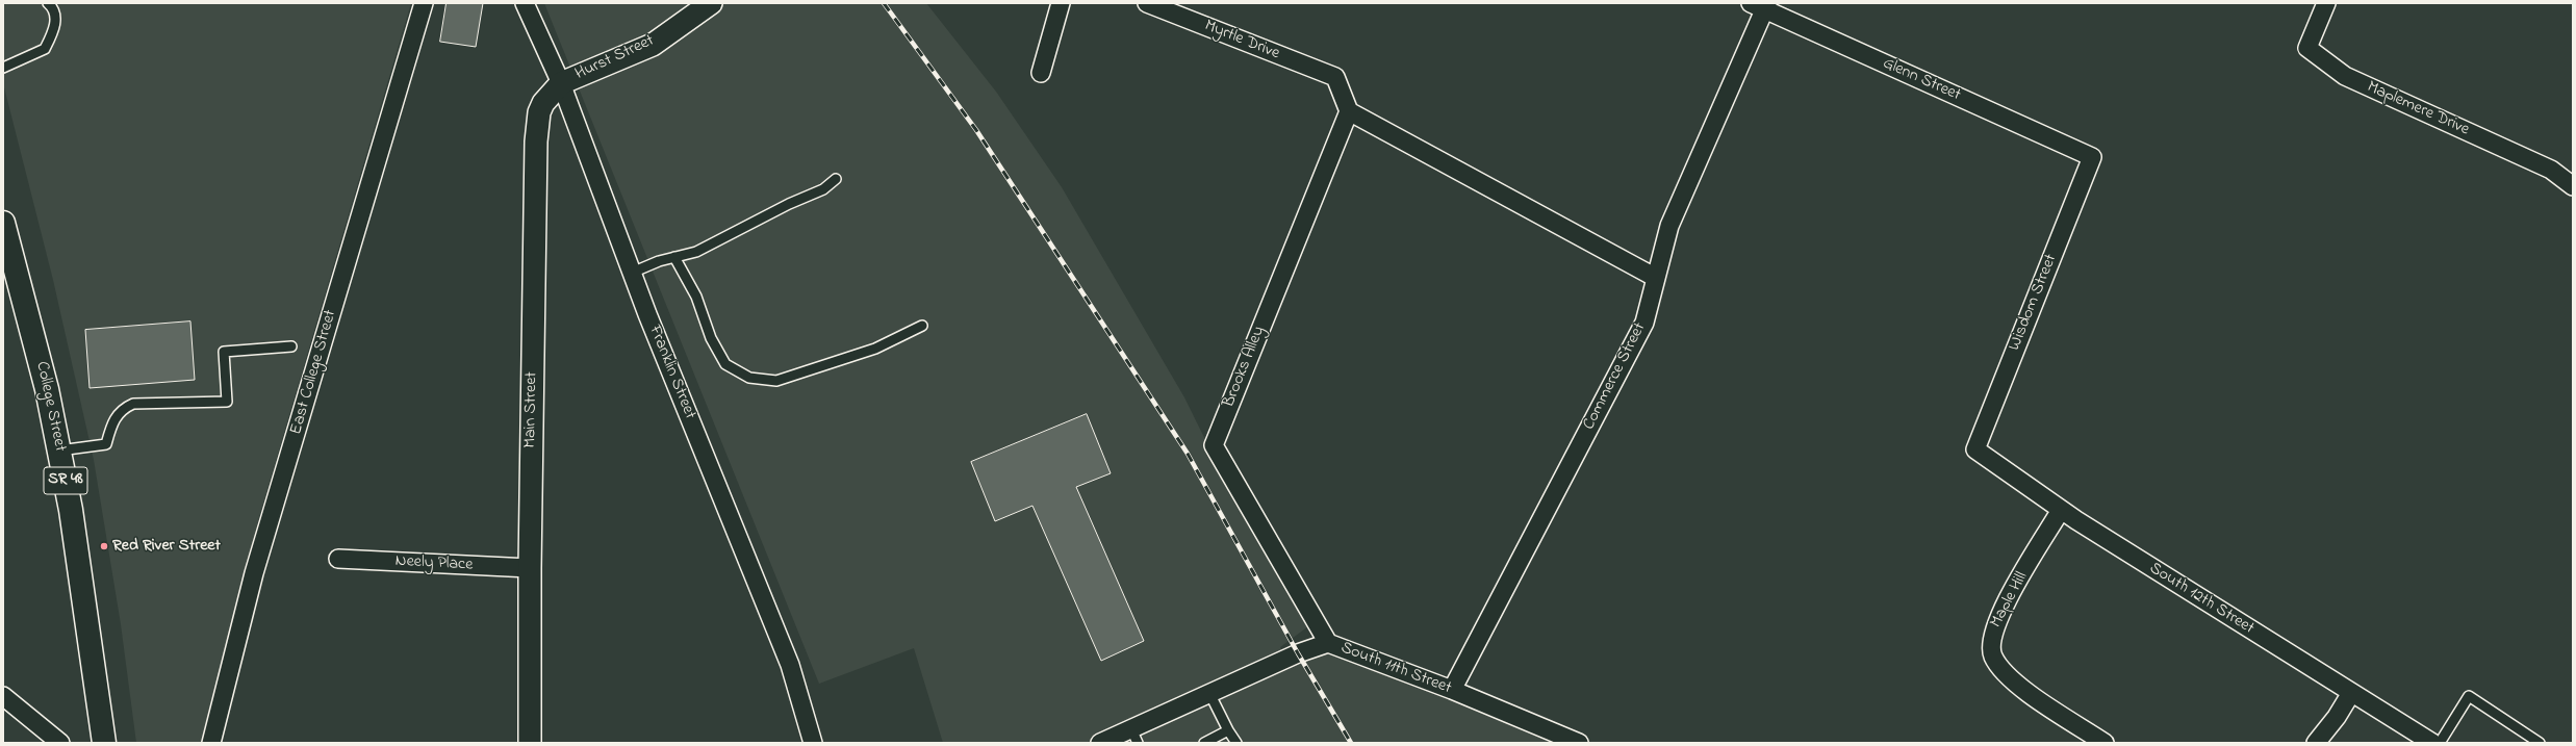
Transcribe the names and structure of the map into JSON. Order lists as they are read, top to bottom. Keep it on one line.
{"streets":{"main road":["College Street","SR 48"],"street":["Myrtle Drive","Hurst Street","Glenn Street","Maplemere Drive","Wisdom Street","Brooks Alley","East College Street","Franklin Street","Commerce Street","Main Street","Neely Place","South 12th Street","Maple Hill","South 11th Street"]},"crossings":[["Myrtle Drive","Brooks Alley"],["Hurst Street","Franklin Street"],["Hurst Street","Main Street"],["Glenn Street","Wisdom Street"],["Glenn Street","Commerce Street"],["Wisdom Street","South 12th Street"],["Brooks Alley","South 11th Street"],["Franklin Street","Main Street"],["Commerce Street","South 11th Street"],["Main Street","Neely Place"],["South 12th Street","Maple Hill"]],"places":["Red River Street"]}
